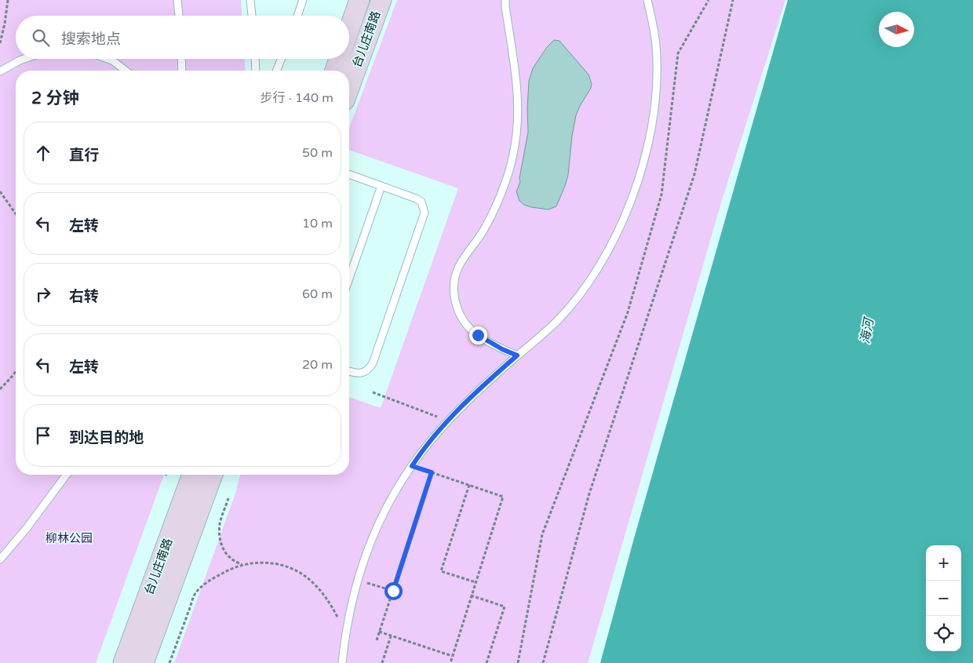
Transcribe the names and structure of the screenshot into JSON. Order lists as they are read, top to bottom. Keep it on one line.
{"streets":{"main road":["台儿庄南路"]},"water":["海河"],"parks":["柳林公园"],"north":"right","page":{"search":"搜索地点","heading":["2 分钟","步行 · 140 m"],"list":[["直行","50 m"],["左转","10 m"],["右转","60 m"],["左转","20 m"],"到达目的地"],"map_buttons":["+","−"]}}
